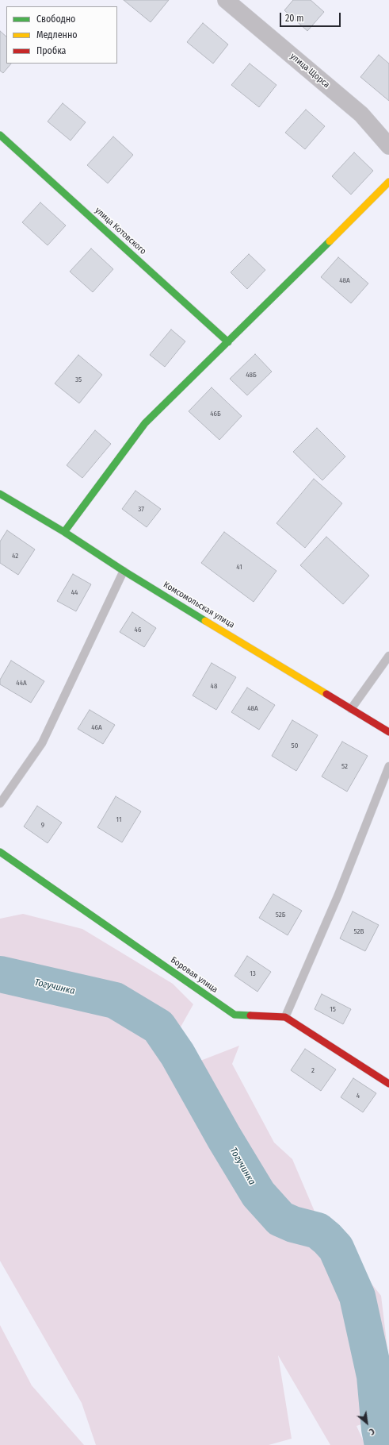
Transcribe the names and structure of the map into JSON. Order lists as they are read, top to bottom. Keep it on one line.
{"streets":{"street":["улица Щорса","улица Котовского","Комсомольская улица","Боровая улица"]},"water":["Тогучинка"],"house_numbers":["48А","48Б","35","46Б","37","42","41","44","46","44А","48","48А","46А","50","52","11","9","52Б","52В","13","15","2","4"],"legend":["Свободно","Медленно","Пробка"],"scale_bar":"20 m","north":"bottom right"}
